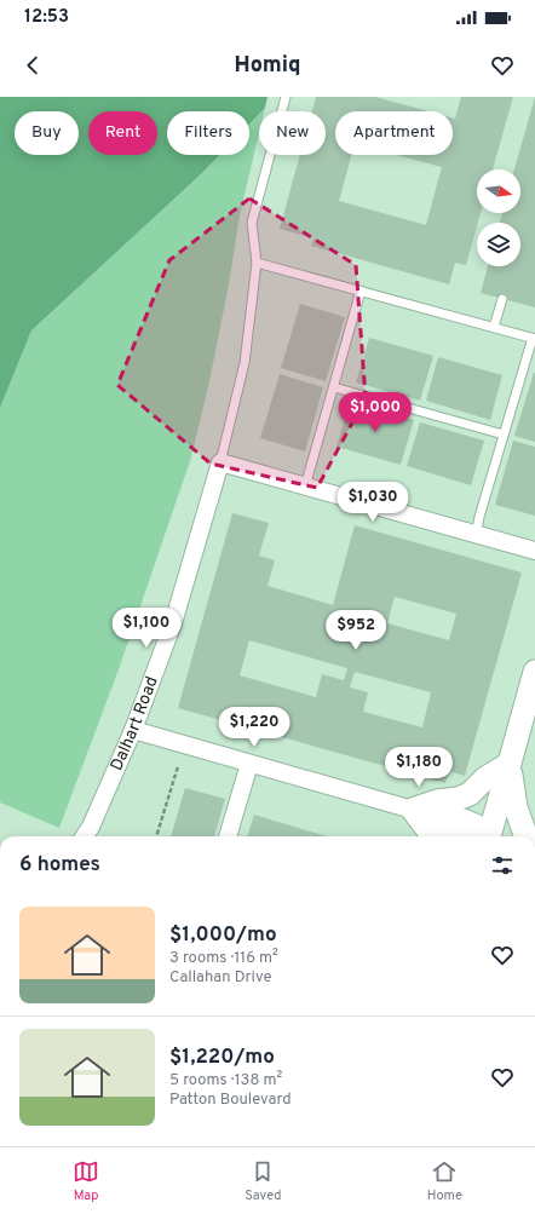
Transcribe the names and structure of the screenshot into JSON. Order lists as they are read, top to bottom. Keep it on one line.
{"streets":{"street":["Dalhart Road"]},"north":"right","page":{"status":"12:53","header":"Homiq","chip":["Buy","Rent","Filters","New","Apartment"],"price":["$1,000","$1,030","$1,100","$952","$1,220","$1,180"],"heading":"6 homes","list":[{"name":"$1,000/mo","note":"3 rooms · 116 m² · Callahan Drive"},{"name":"$1,220/mo","note":"5 rooms · 138 m² · Patton Boulevard"}],"tabs":["Map","Saved","Home"]}}
